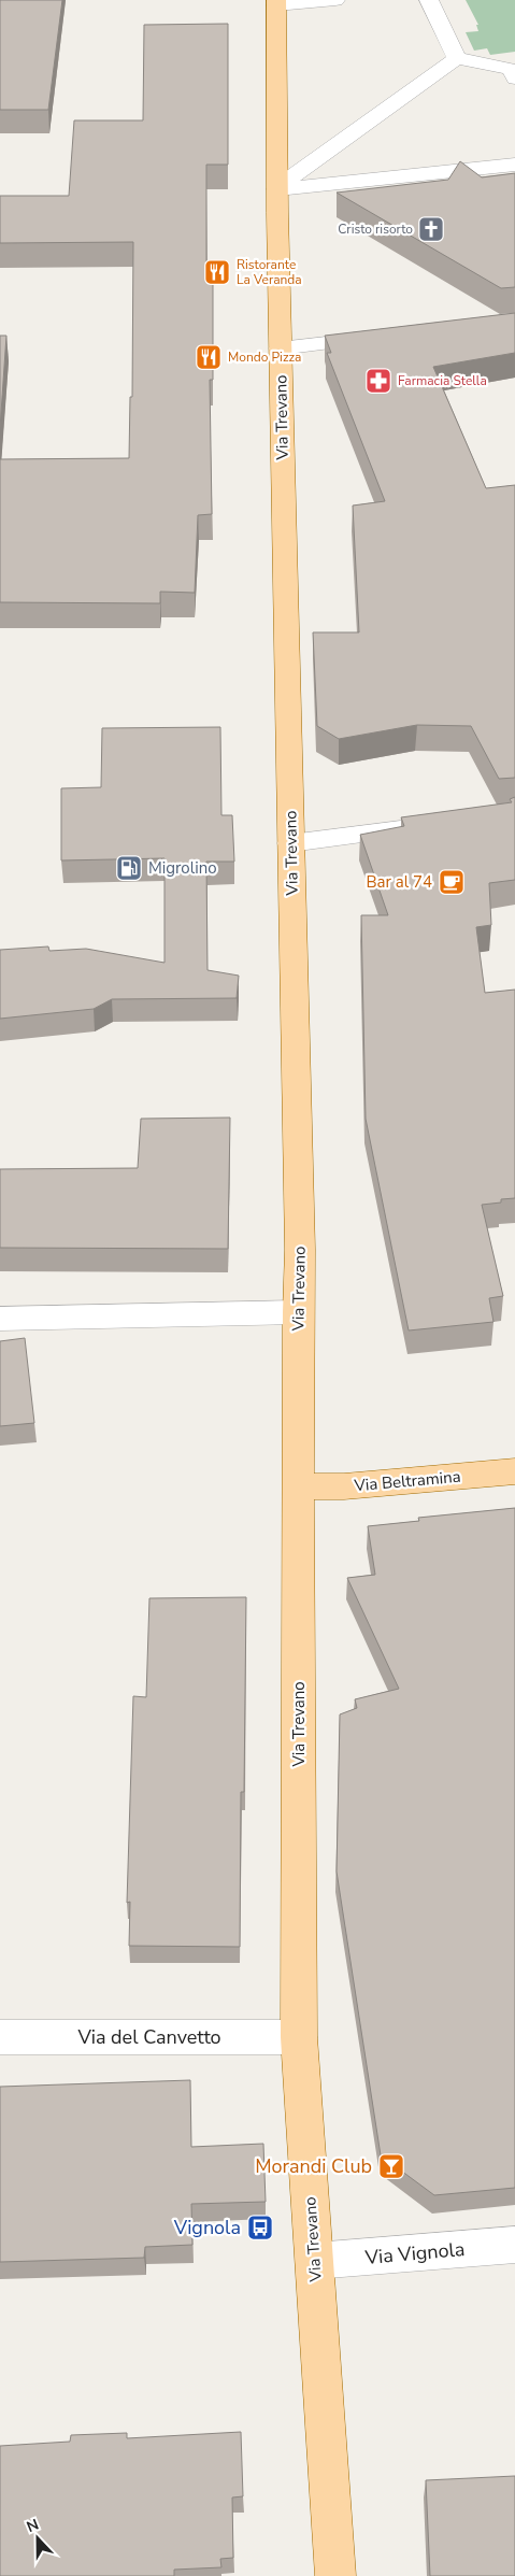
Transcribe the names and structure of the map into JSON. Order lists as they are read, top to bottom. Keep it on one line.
{"streets":{"main road":["Via Trevano","Via Beltramina"],"street":["Via del Canvetto","Via Vignola"]},"crossings":[["Via Trevano","Via Beltramina"],["Via Trevano","Via del Canvetto"],["Via Trevano","Via Vignola"]],"places":{"church":["Cristo risorto"],"restaurant":["Ristorante La Veranda","Mondo Pizza"],"pharmacy":["Farmacia Stella"],"fuel station":["Migrolino"],"cafe":["Bar al 74"],"bar":["Morandi Club"],"bus stop":["Vignola"]},"north":"top"}
